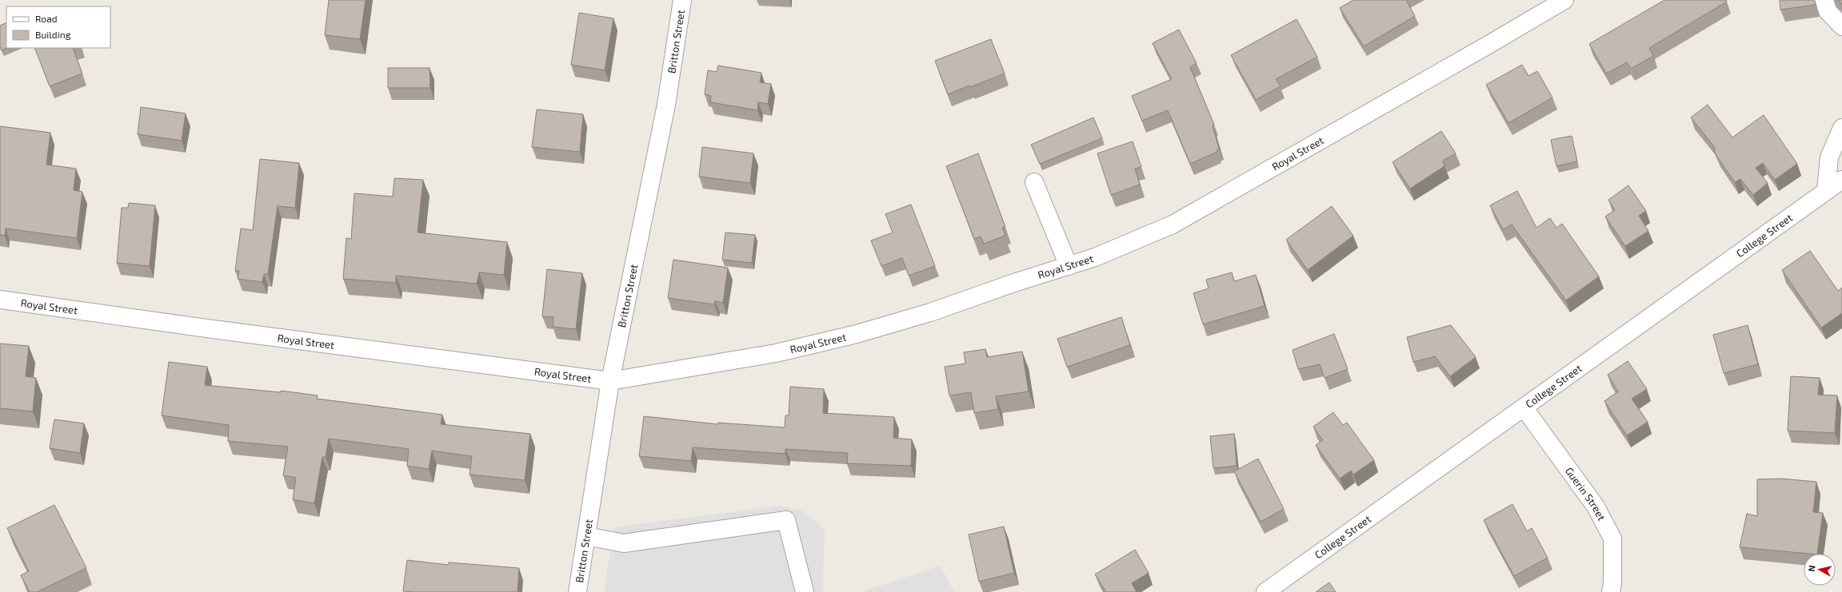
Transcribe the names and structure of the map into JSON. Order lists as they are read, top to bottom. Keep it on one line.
{"streets":{"street":["Britton Street","Royal Street","College Street","Guerin Street"]},"crossings":[["Britton Street","Royal Street"],["College Street","Guerin Street"]],"legend":["Road","Building"],"north":"left"}
